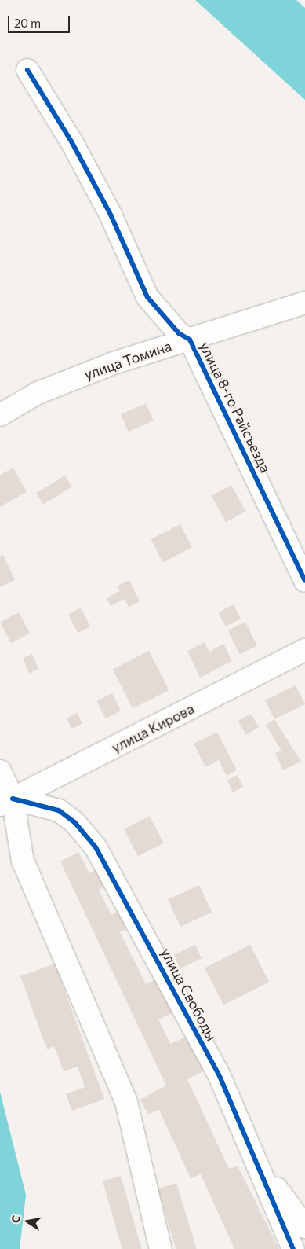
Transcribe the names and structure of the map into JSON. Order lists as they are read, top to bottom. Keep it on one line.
{"streets":{"street":["улица Томина","улица 8-го Райсъезда","улица Кирова","улица Свободы"]},"crossings":[["улица Томина","улица 8-го Райсъезда"],["улица Кирова","улица Свободы"]],"scale_bar":"20 m","north":"left"}
